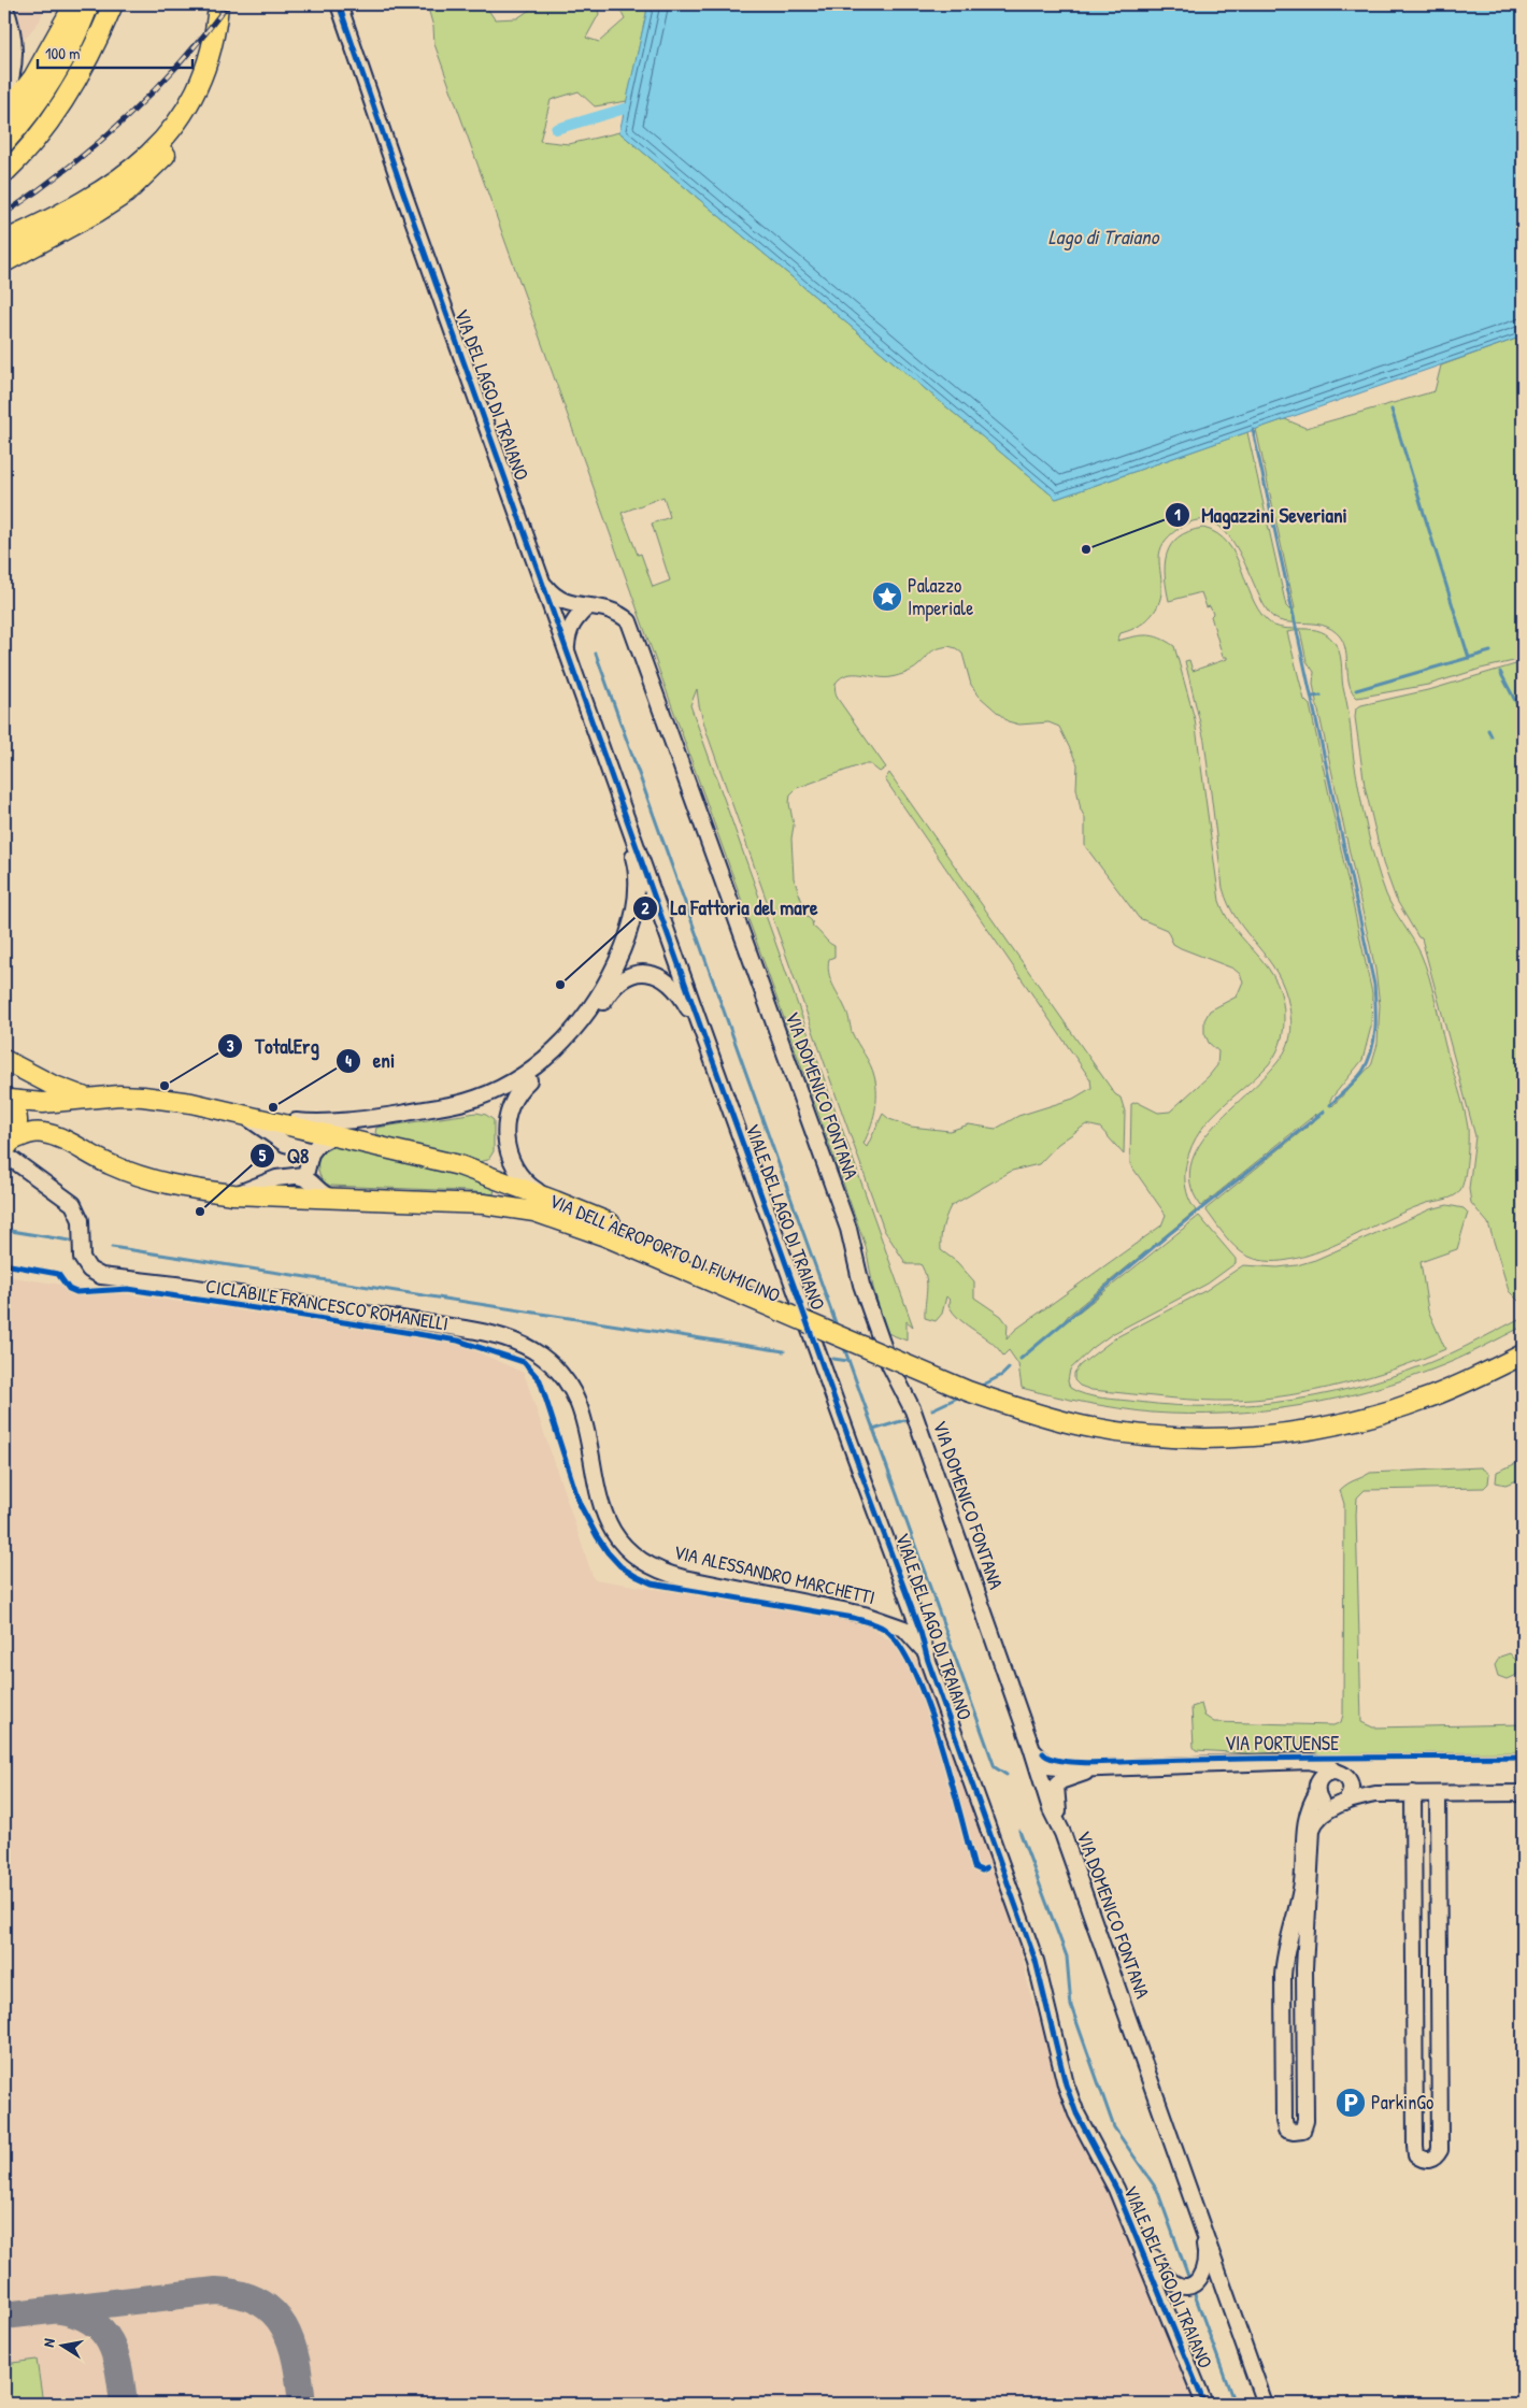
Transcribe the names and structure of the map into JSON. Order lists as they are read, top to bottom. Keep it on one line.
{"streets":{"main road":["VIA DELL'AEROPORTO DI FIUMICINO"],"street":["VIA DEL LAGO DI TRAIANO","VIA DOMENICO FONTANA","VIALE DEL LAGO DI TRAIANO","VIA ALESSANDRO MARCHETTI","VIA PORTUENSE"],"cycle path":["CICLABILE FRANCESCO ROMANELLI"]},"crossings":[["VIA DEL LAGO DI TRAIANO","VIALE DEL LAGO DI TRAIANO"],["VIA DOMENICO FONTANA","VIA PORTUENSE"],["VIALE DEL LAGO DI TRAIANO","VIA ALESSANDRO MARCHETTI"],["VIA DELL'AEROPORTO DI FIUMICINO","VIA ALESSANDRO MARCHETTI"]],"water":["Lago di Traiano"],"places":{"other":["Magazzini Severiani","La Fattoria del mare","TotalErg","eni","Q8"],"place":["Palazzo Imperiale"],"parking":["ParkinGo"]},"scale_bar":"100 m","north":"left"}
